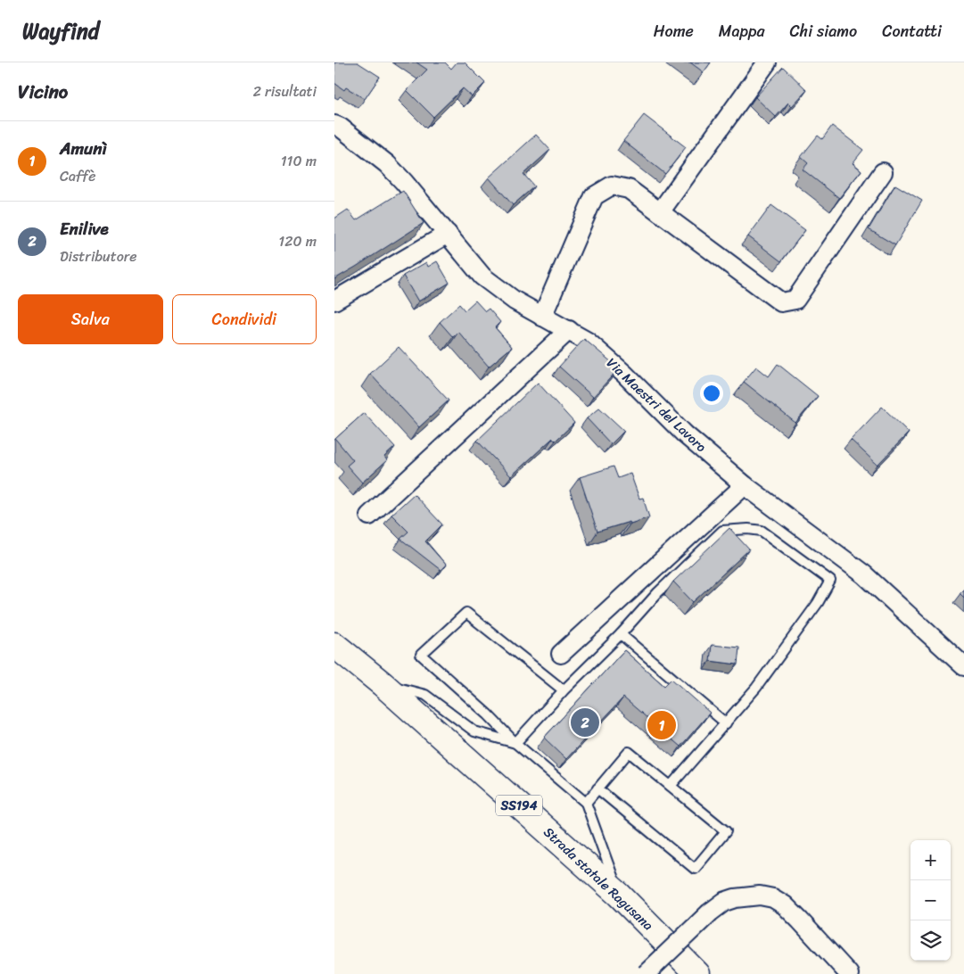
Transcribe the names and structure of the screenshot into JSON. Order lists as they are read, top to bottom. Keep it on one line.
{"streets":{"main road":["SS194","Strada statale Ragusana"],"street":["Via Maestri del Lavoro"]},"page":{"header":"Wayfind","nav":["Home","Mappa","Chi siamo","Contatti"],"heading":["Vicino","2 risultati"],"list":[{"mark":"1","name":"Amunì","note":"Caffè","value":"110 m"},{"mark":"2","name":"Enilive","note":"Distributore","value":"120 m"}],"buttons":["Salva","Condividi"],"pins":["2","1"],"map_buttons":["+","−"]}}
